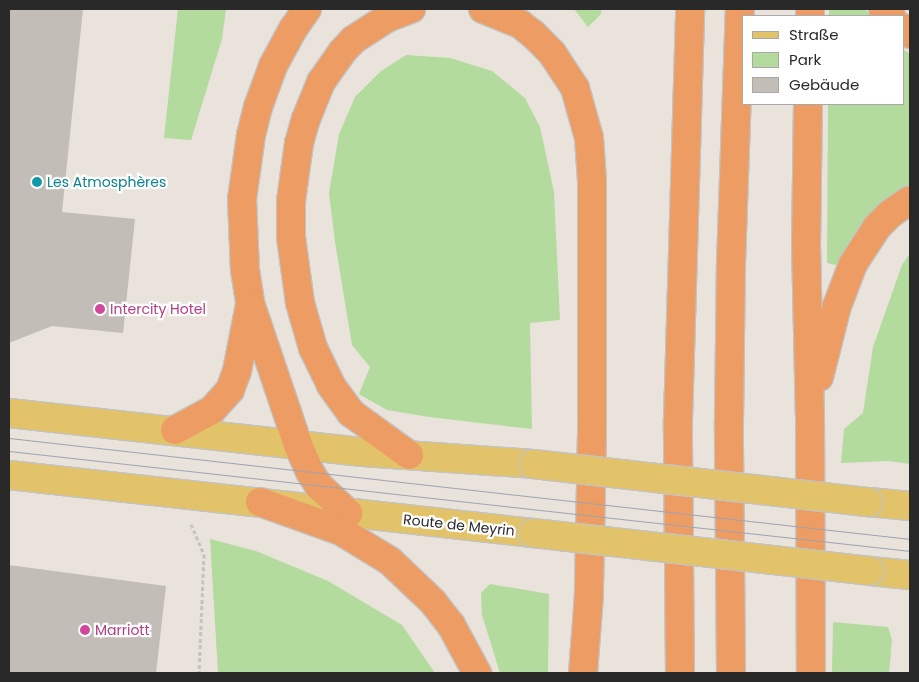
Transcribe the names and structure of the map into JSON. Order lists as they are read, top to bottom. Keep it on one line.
{"streets":{"main road":["Route de Meyrin"]},"places":["Les Atmosphères","Intercity Hotel","Marriott"],"legend":["Straße","Park","Gebäude"]}
